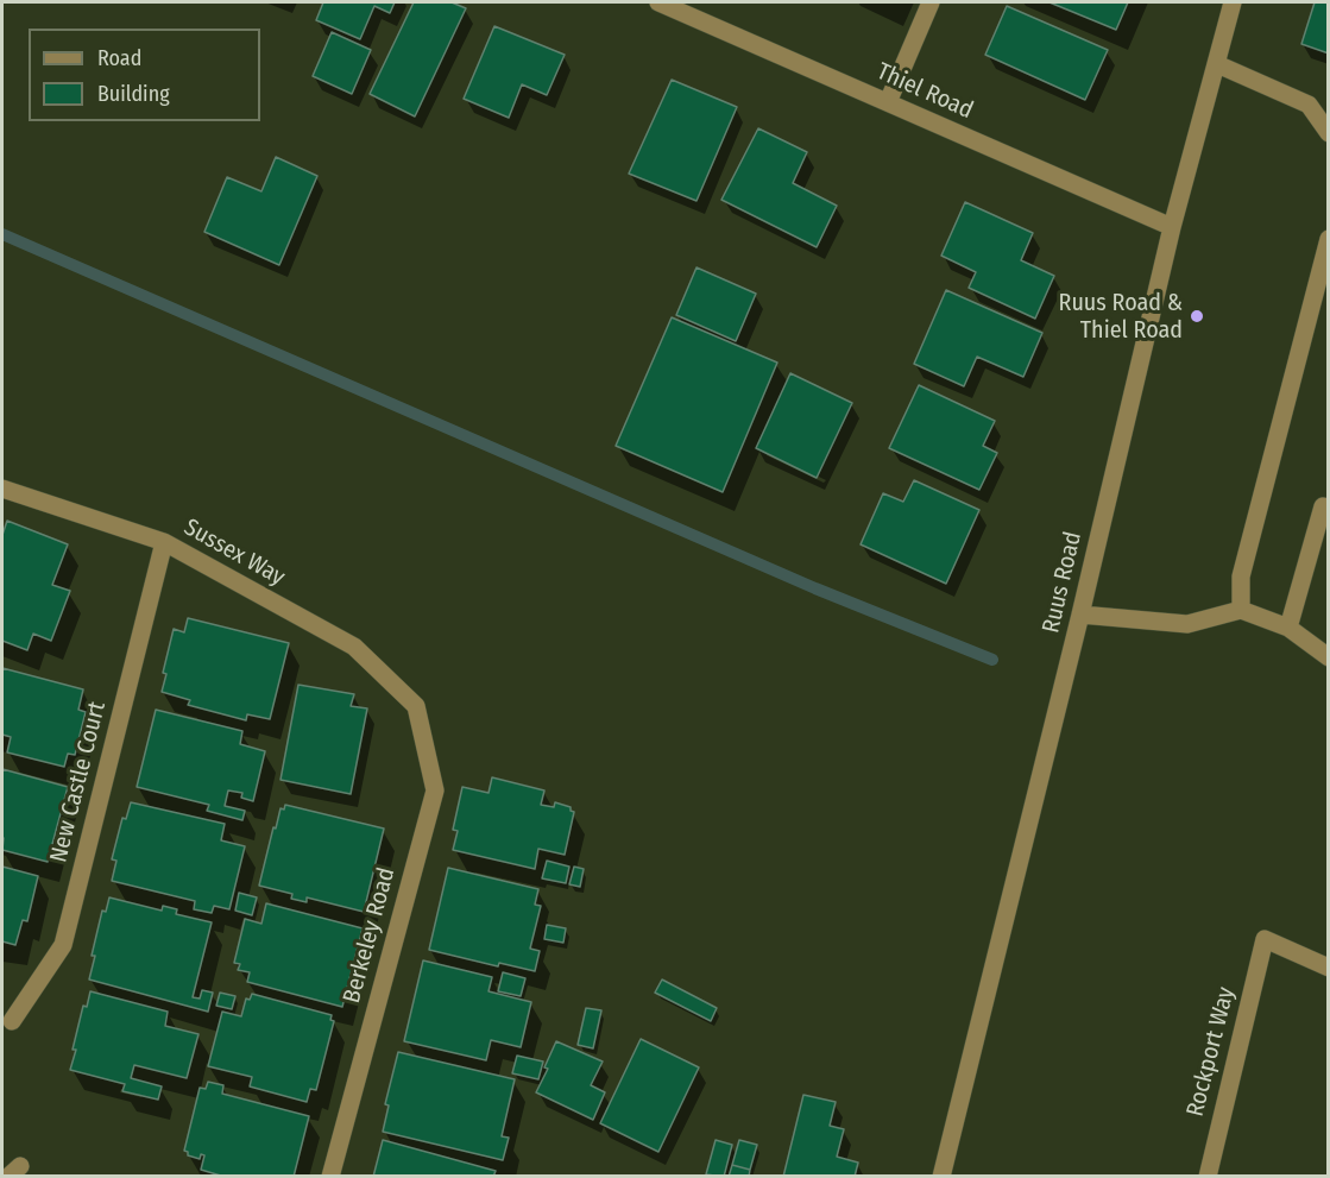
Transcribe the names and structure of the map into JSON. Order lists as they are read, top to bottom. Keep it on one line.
{"streets":{"street":["Thiel Road","Sussex Way","Ruus Road","New Castle Court","Berkeley Road","Rockport Way"]},"crossings":[["Thiel Road","Ruus Road"],["Sussex Way","New Castle Court"],["Sussex Way","Berkeley Road"]],"places":["Ruus Road & Thiel Road"],"legend":["Road","Building"]}
